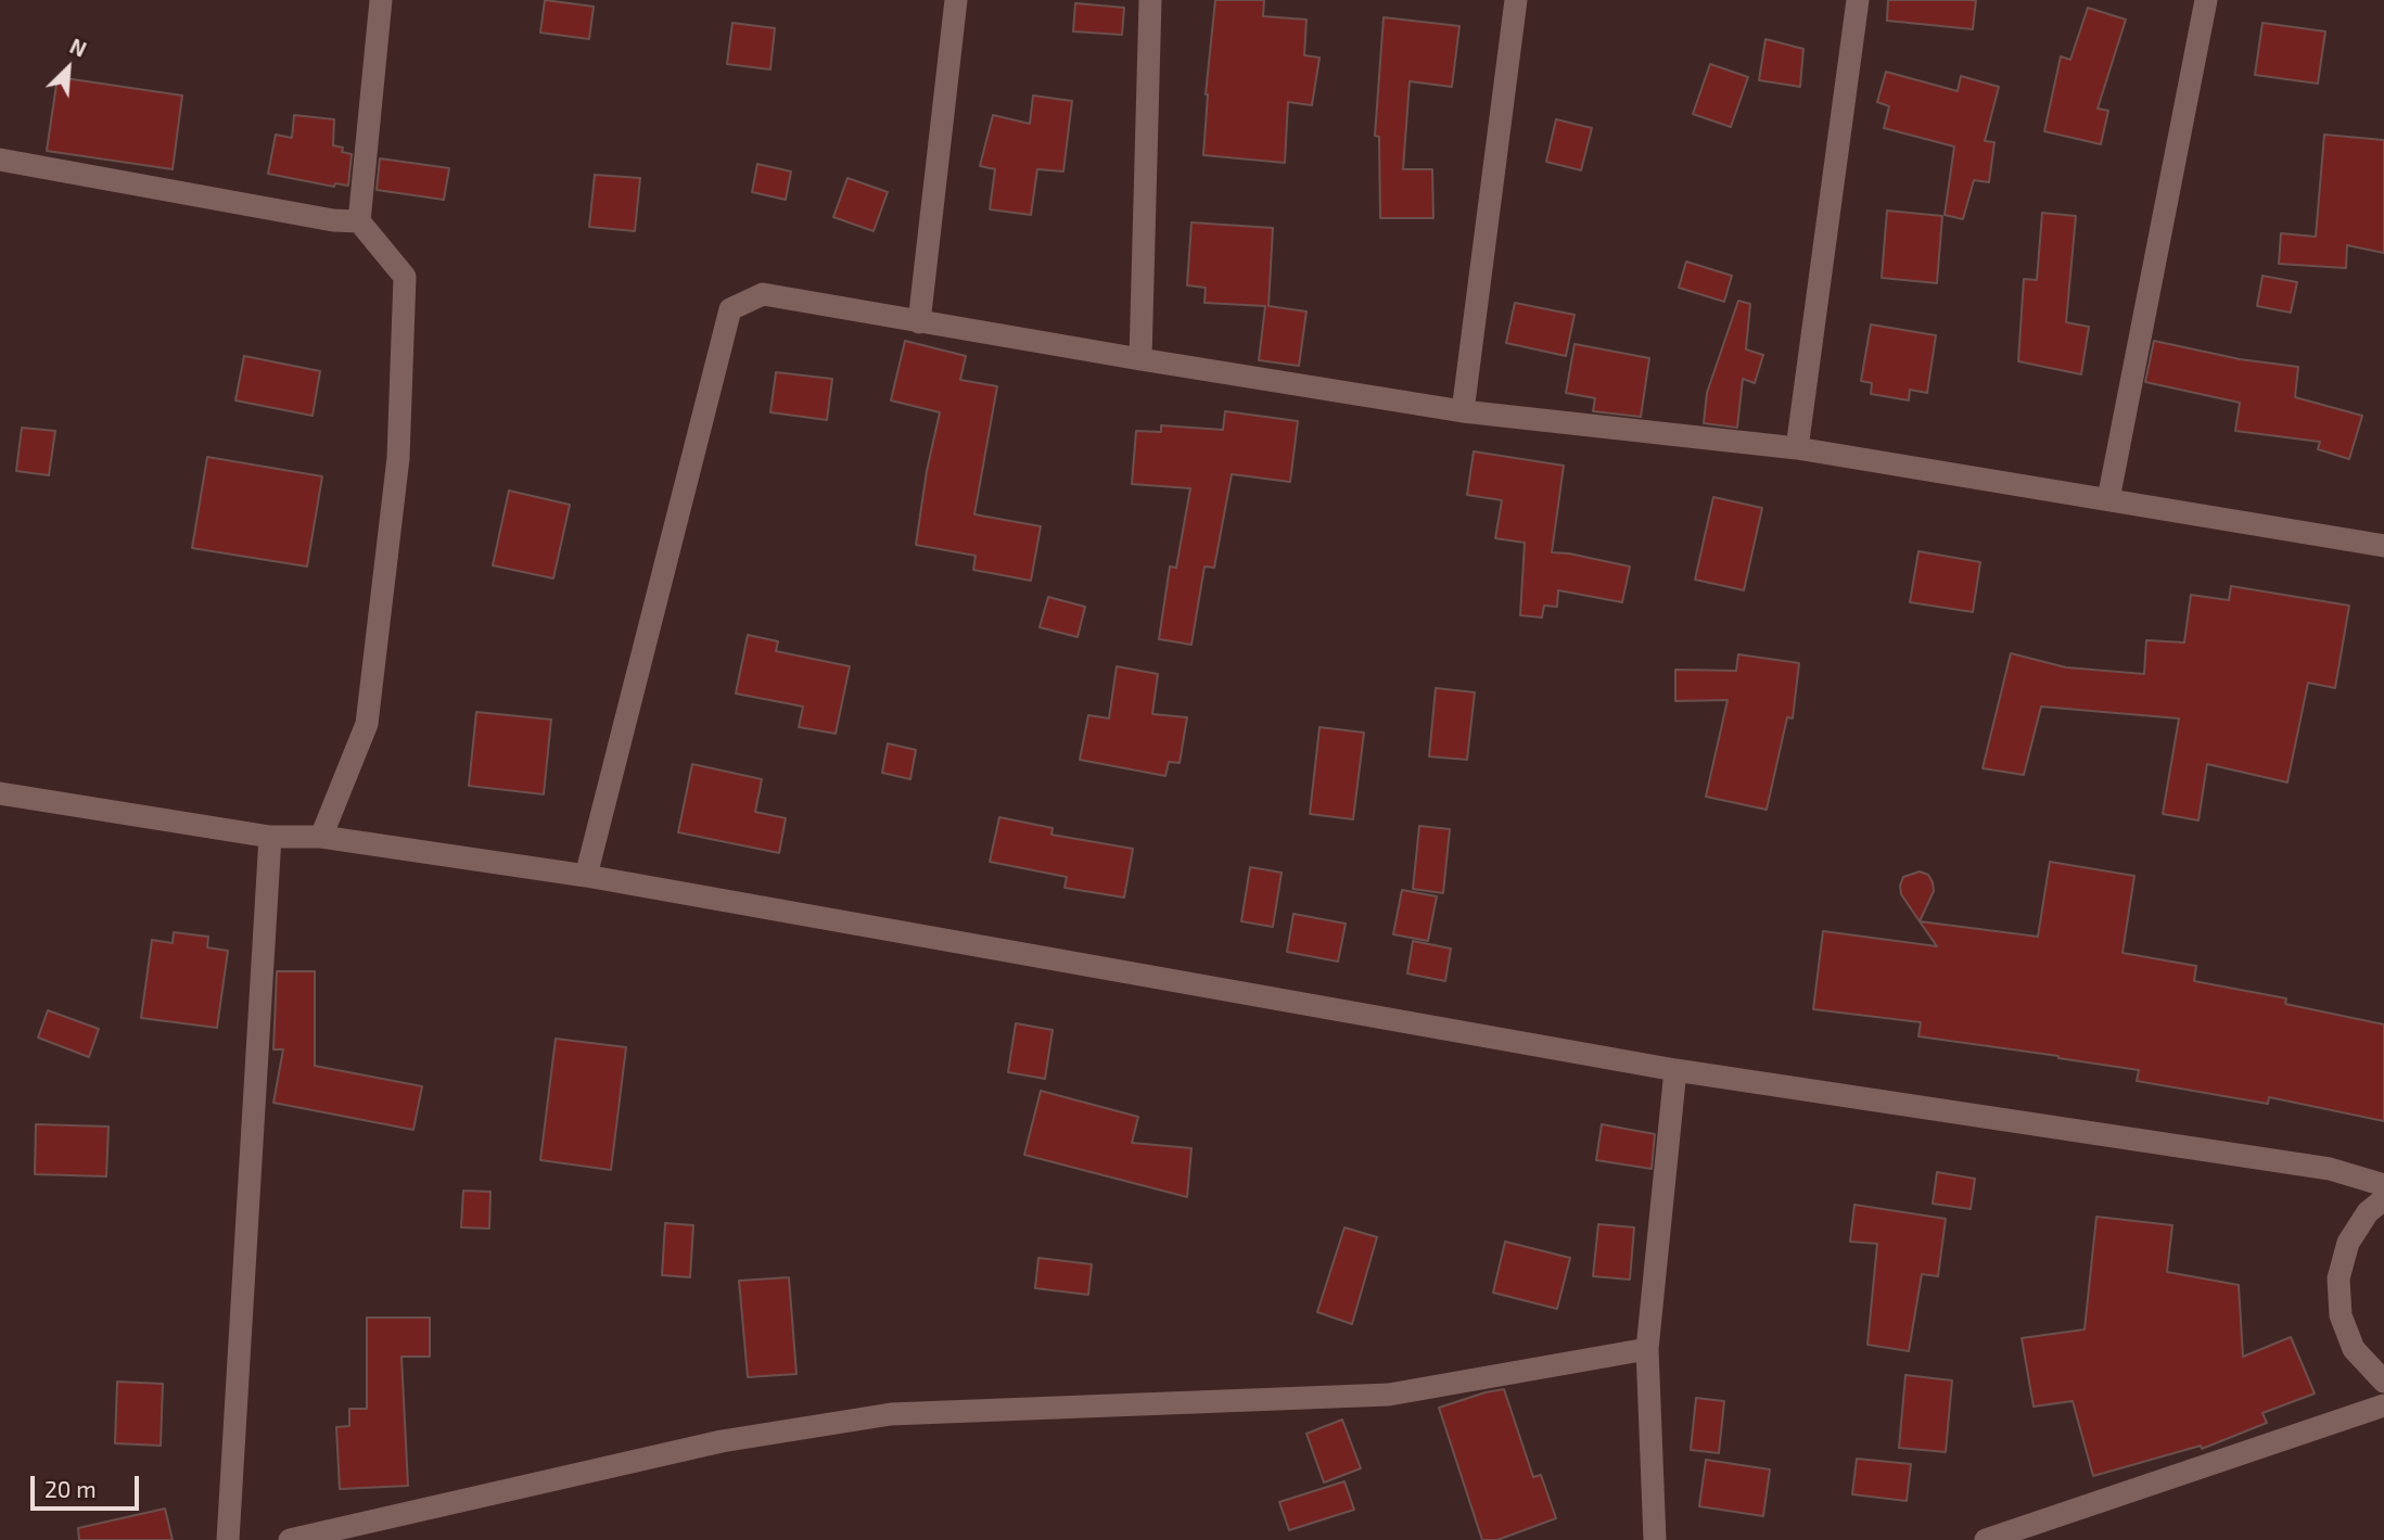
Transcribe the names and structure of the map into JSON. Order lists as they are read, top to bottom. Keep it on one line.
{"scale_bar":"20 m","north":"top right"}
